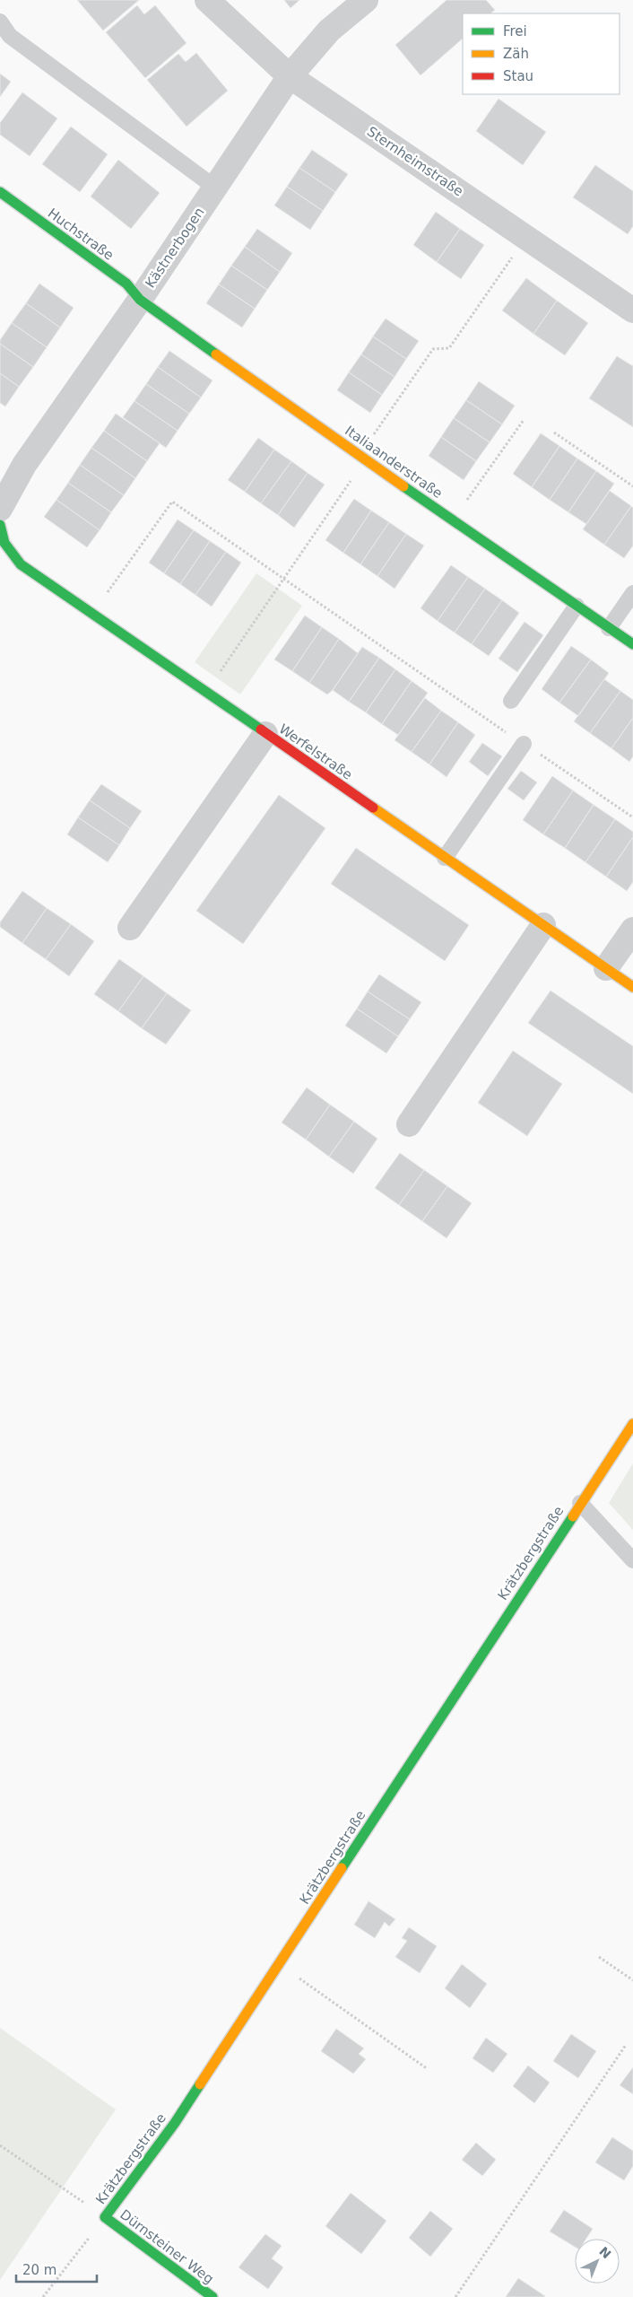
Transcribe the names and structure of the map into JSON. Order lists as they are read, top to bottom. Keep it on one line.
{"streets":{"street":["Sternheimstraße","Huchstraße","Kästnerbogen","Italiaanderstraße","Werfelstraße","Krätzbergstraße","Dürnsteiner Weg"]},"crossings":[["Sternheimstraße","Kästnerbogen"],["Huchstraße","Kästnerbogen"],["Huchstraße","Italiaanderstraße"],["Kästnerbogen","Italiaanderstraße"],["Krätzbergstraße","Dürnsteiner Weg"]],"legend":["Frei","Zäh","Stau"],"scale_bar":"20 m","north":"top right"}
